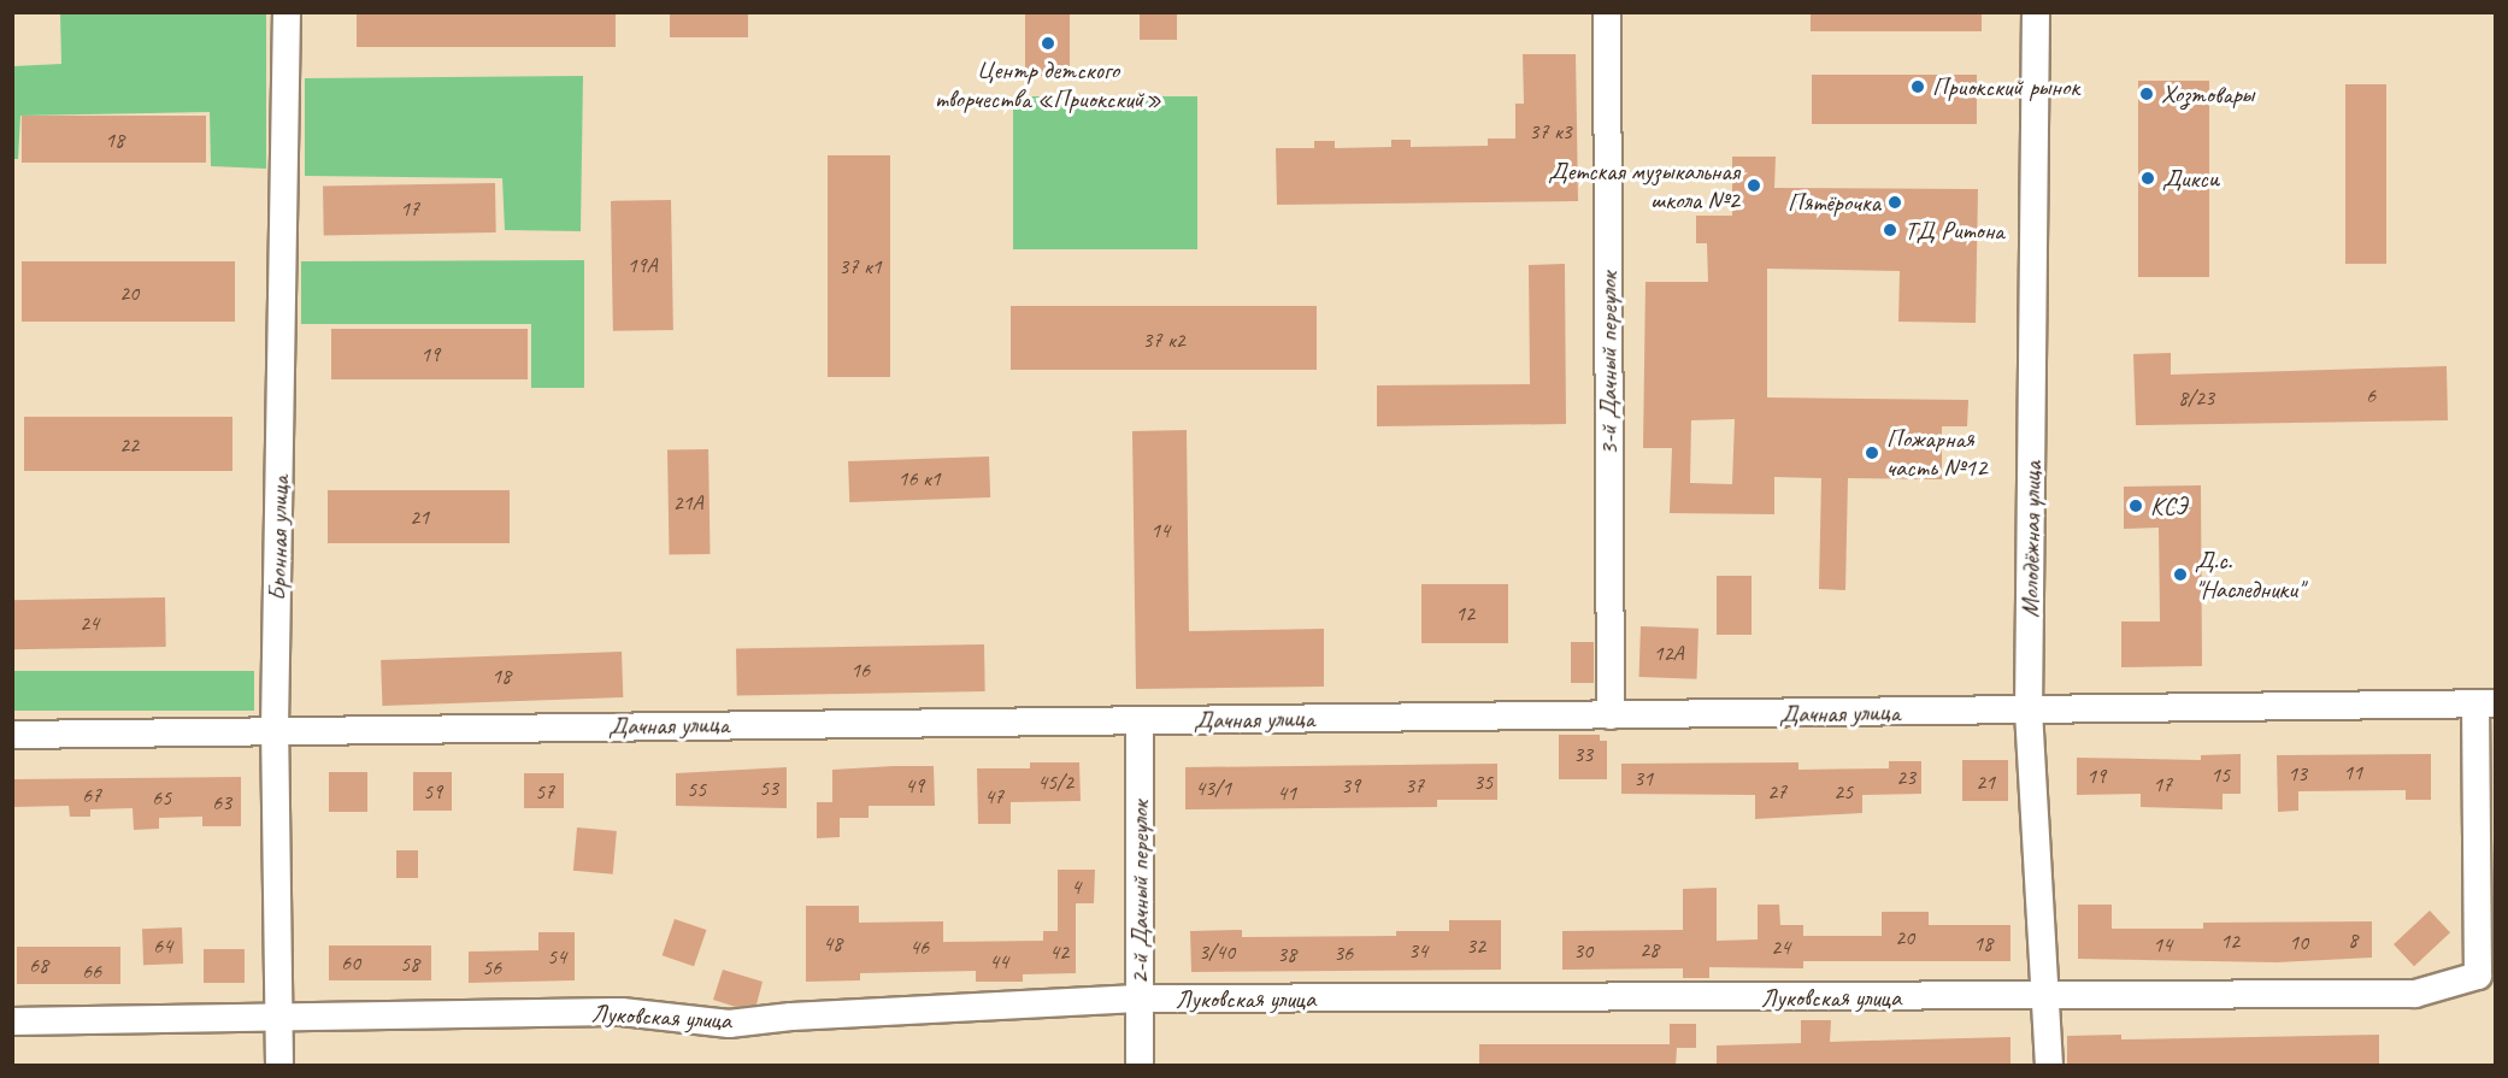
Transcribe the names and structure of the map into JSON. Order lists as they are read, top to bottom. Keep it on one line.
{"streets":{"street":["3-й Дачный переулок","Бронная улица","Молодёжная улица","Дачная улица","2-й Дачный переулок","Луковская улица"]},"crossings":[["3-й Дачный переулок","Дачная улица"],["Бронная улица","Дачная улица"],["Бронная улица","Луковская улица"],["Молодёжная улица","Дачная улица"],["Молодёжная улица","Луковская улица"],["Дачная улица","2-й Дачный переулок"],["Дачная улица","Луковская улица"],["2-й Дачный переулок","Луковская улица"]],"places":["Центр детского творчества «Приокский»","Приокский рынок","Хозтовары","Дикси","Детская музыкальная школа №2","Пятёрочка","ТД Ритона","Пожарная часть №12","КСЭ","Д.с. \"Наследники\""],"house_numbers":["37 к3","18","17","19А","37 к1","20","37 к2","19","6","8/23","22","16 к1","21А","21","14","12","24","12А","16","18","33","11","13","15","19","23","31","45/2","35","21","17","49","39","37","53","43/1","55","59","57","27","25","41","67","47","65","63","4","20","8","12","10","48","18","14","64","32","46","24","28","34","30","42","3/40","36","38","54","44","60","58","68","56","66"]}
